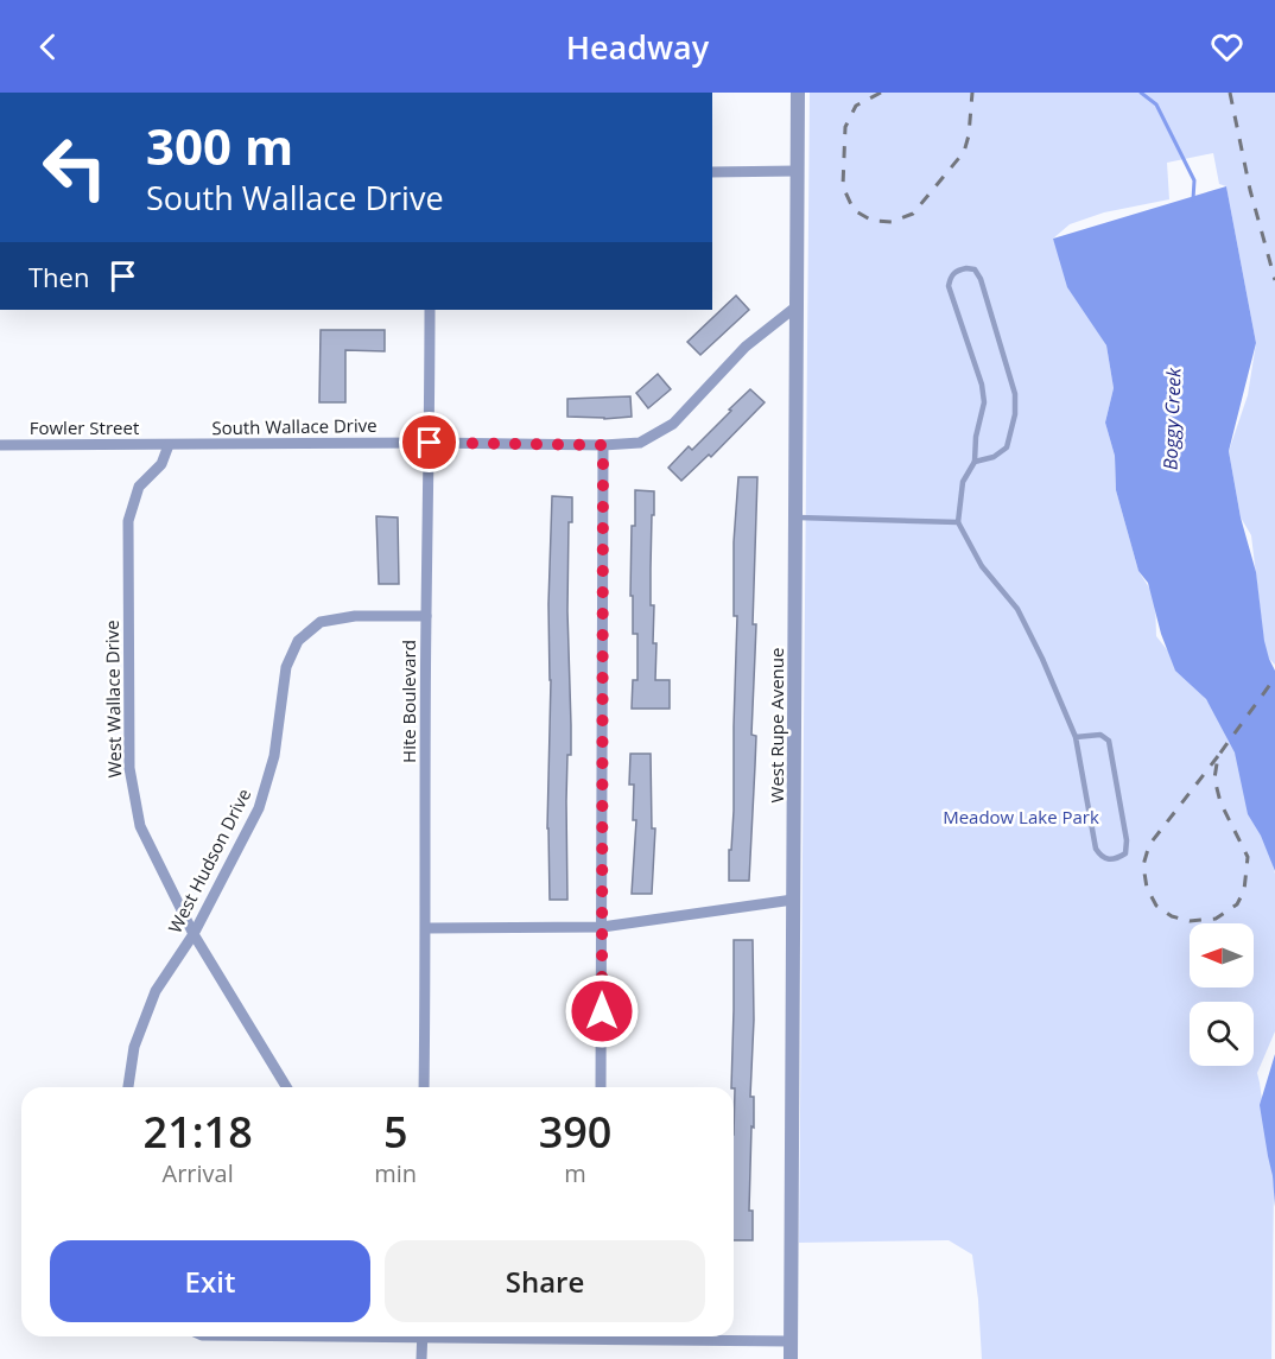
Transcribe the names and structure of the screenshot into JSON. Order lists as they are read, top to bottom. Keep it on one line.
{"streets":{"street":["South Wallace Drive","Fowler Street","West Wallace Drive","Hite Boulevard","West Rupe Avenue","West Hudson Drive"]},"crossings":[["South Wallace Drive","Fowler Street"],["South Wallace Drive","West Wallace Drive"],["South Wallace Drive","Hite Boulevard"],["South Wallace Drive","West Rupe Avenue"],["Fowler Street","West Wallace Drive"],["West Wallace Drive","West Hudson Drive"],["Hite Boulevard","West Hudson Drive"]],"water":["Boggy Creek"],"parks":["Meadow Lake Park"],"north":"left","page":{"header":"Headway","turn":["300 m","South Wallace Drive"],"then":"Then","eta":["21:18","Arrival","5","min","390","m"],"buttons":["Exit","Share"]}}
